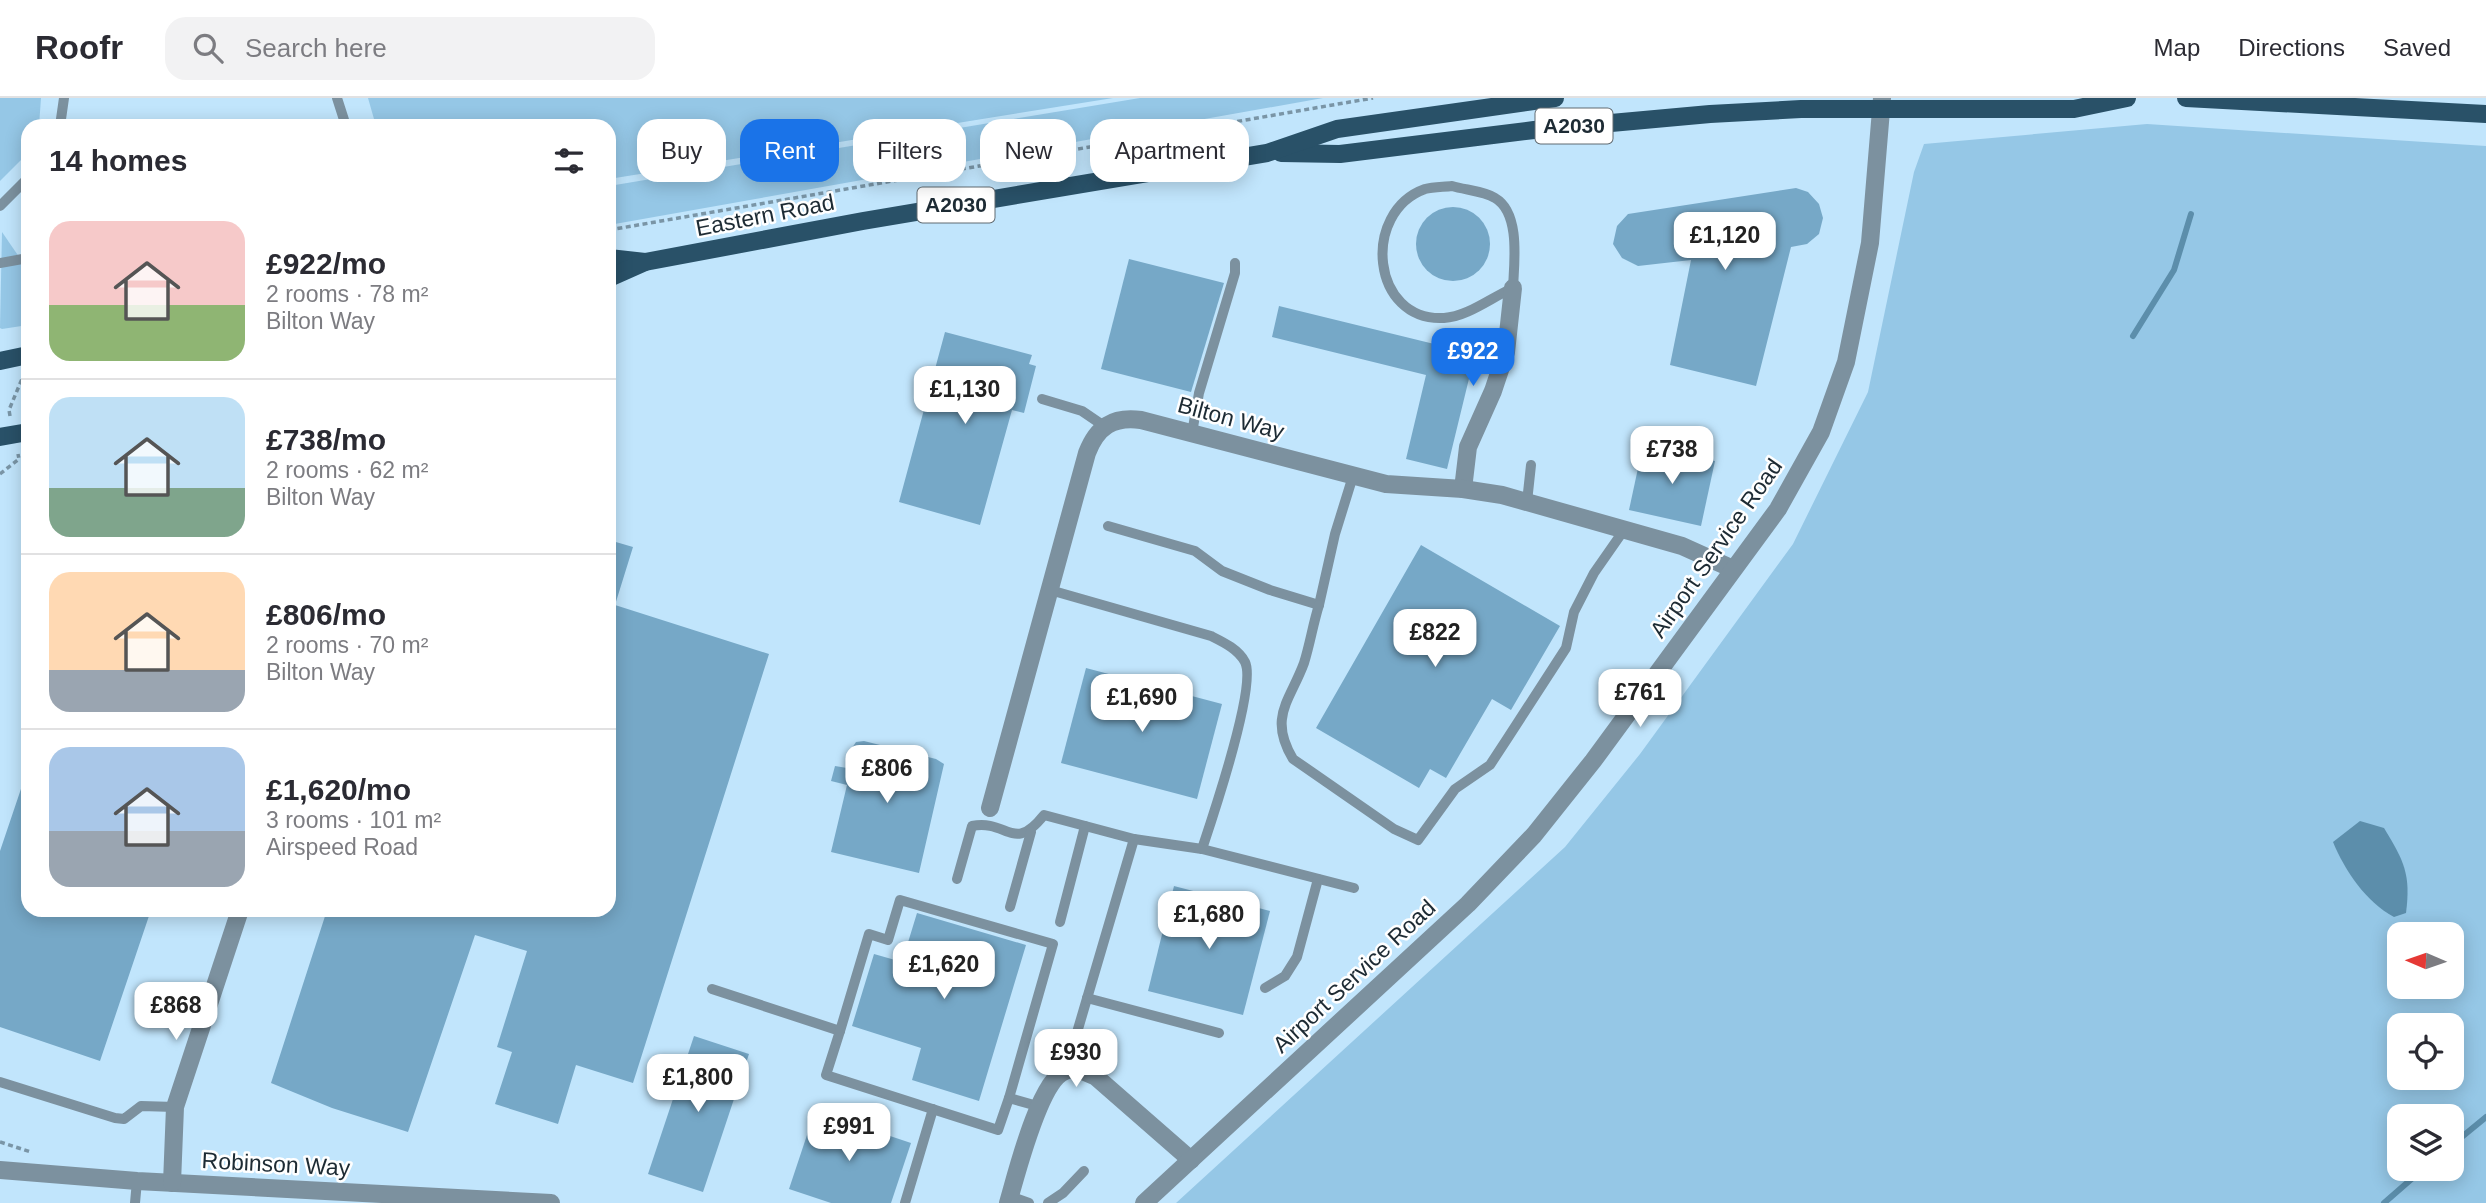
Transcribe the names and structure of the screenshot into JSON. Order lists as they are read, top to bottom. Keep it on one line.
{"streets":{"main road":["A2030","Eastern Road"],"street":["Bilton Way","Airport Service Road","Robinson Way"]},"crossings":[["Eastern Road","Airport Service Road"],["Bilton Way","Airport Service Road"]],"north":"left","page":{"header":"Roofr","search":"Search here","nav":["Map","Directions","Saved"],"chip":["Buy","Rent","Filters","New","Apartment"],"heading":"14 homes","list":[{"name":"£922/mo","note":"2 rooms · 78 m² · Bilton Way"},{"name":"£738/mo","note":"2 rooms · 62 m² · Bilton Way"},{"name":"£806/mo","note":"2 rooms · 70 m² · Bilton Way"},{"name":"£1,620/mo","note":"3 rooms · 101 m² · Airspeed Road"}],"price":["£1,120","£922","£1,130","£738","£822","£761","£1,690","£806","£1,680","£1,620","£868","£930","£1,800","£991"]}}
